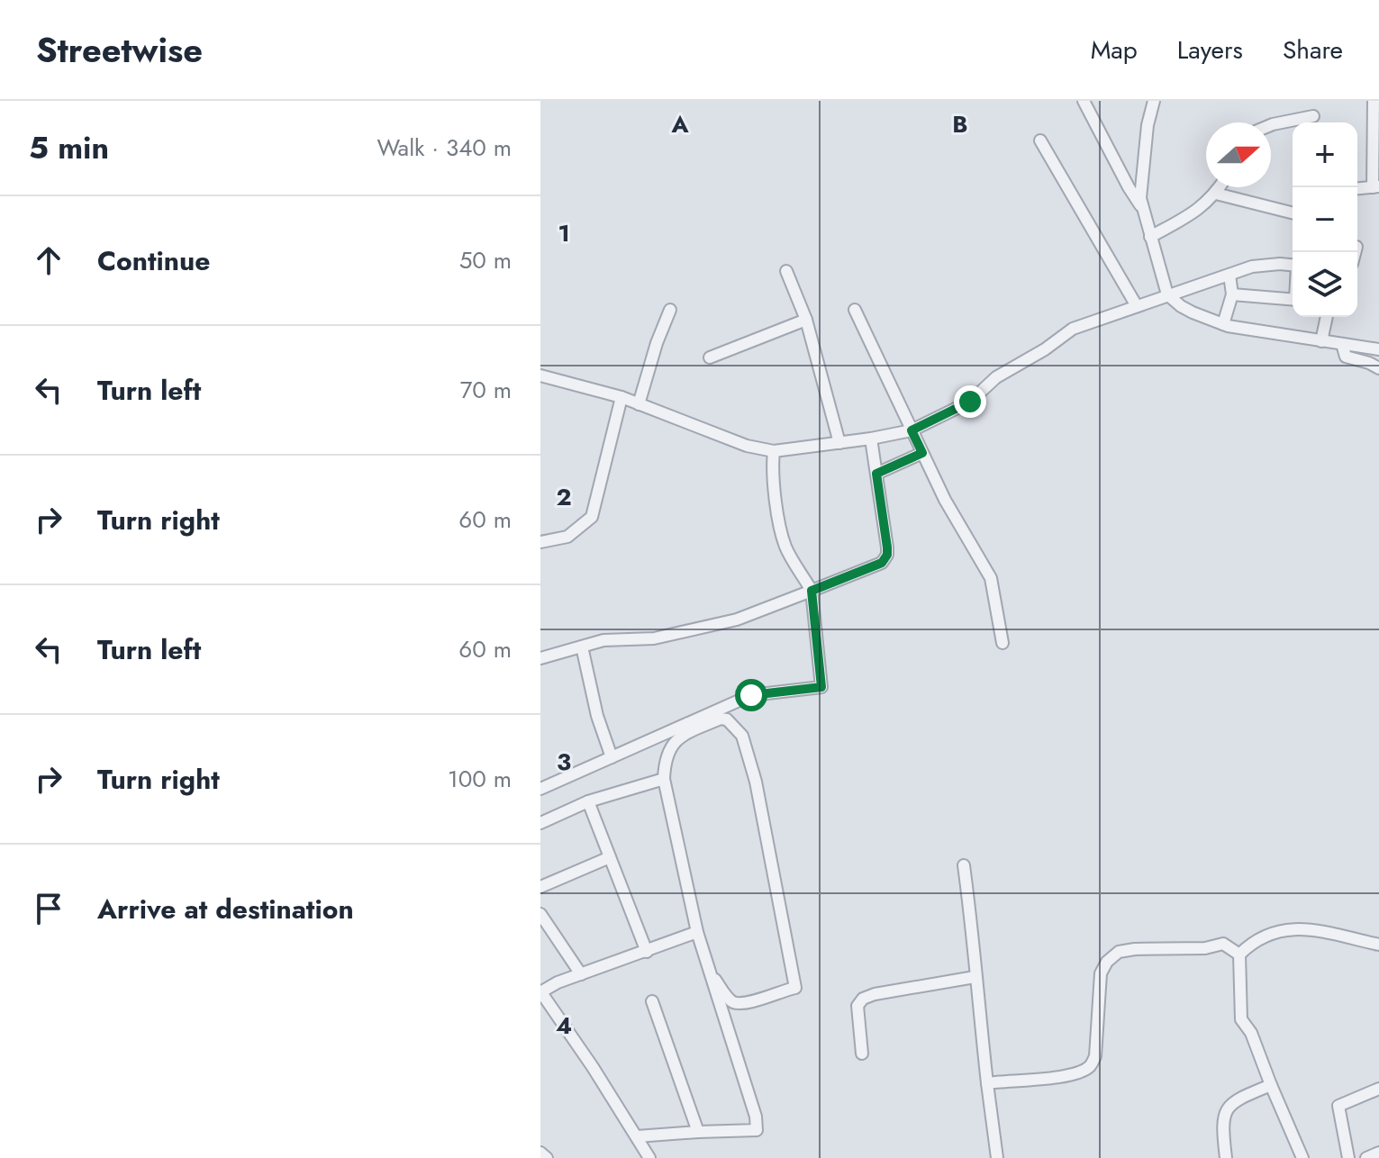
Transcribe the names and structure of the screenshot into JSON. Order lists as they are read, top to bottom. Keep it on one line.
{"north":"right","page":{"header":"Streetwise","nav":["Map","Layers","Share"],"heading":["5 min","Walk · 340 m"],"map_buttons":["+","−"],"list":[["Continue","50 m"],["Turn left","70 m"],["Turn right","60 m"],["Turn left","60 m"],["Turn right","100 m"],"Arrive at destination"]},"grid":{"columns":["A","B"],"rows":["1","2","3","4"]}}
